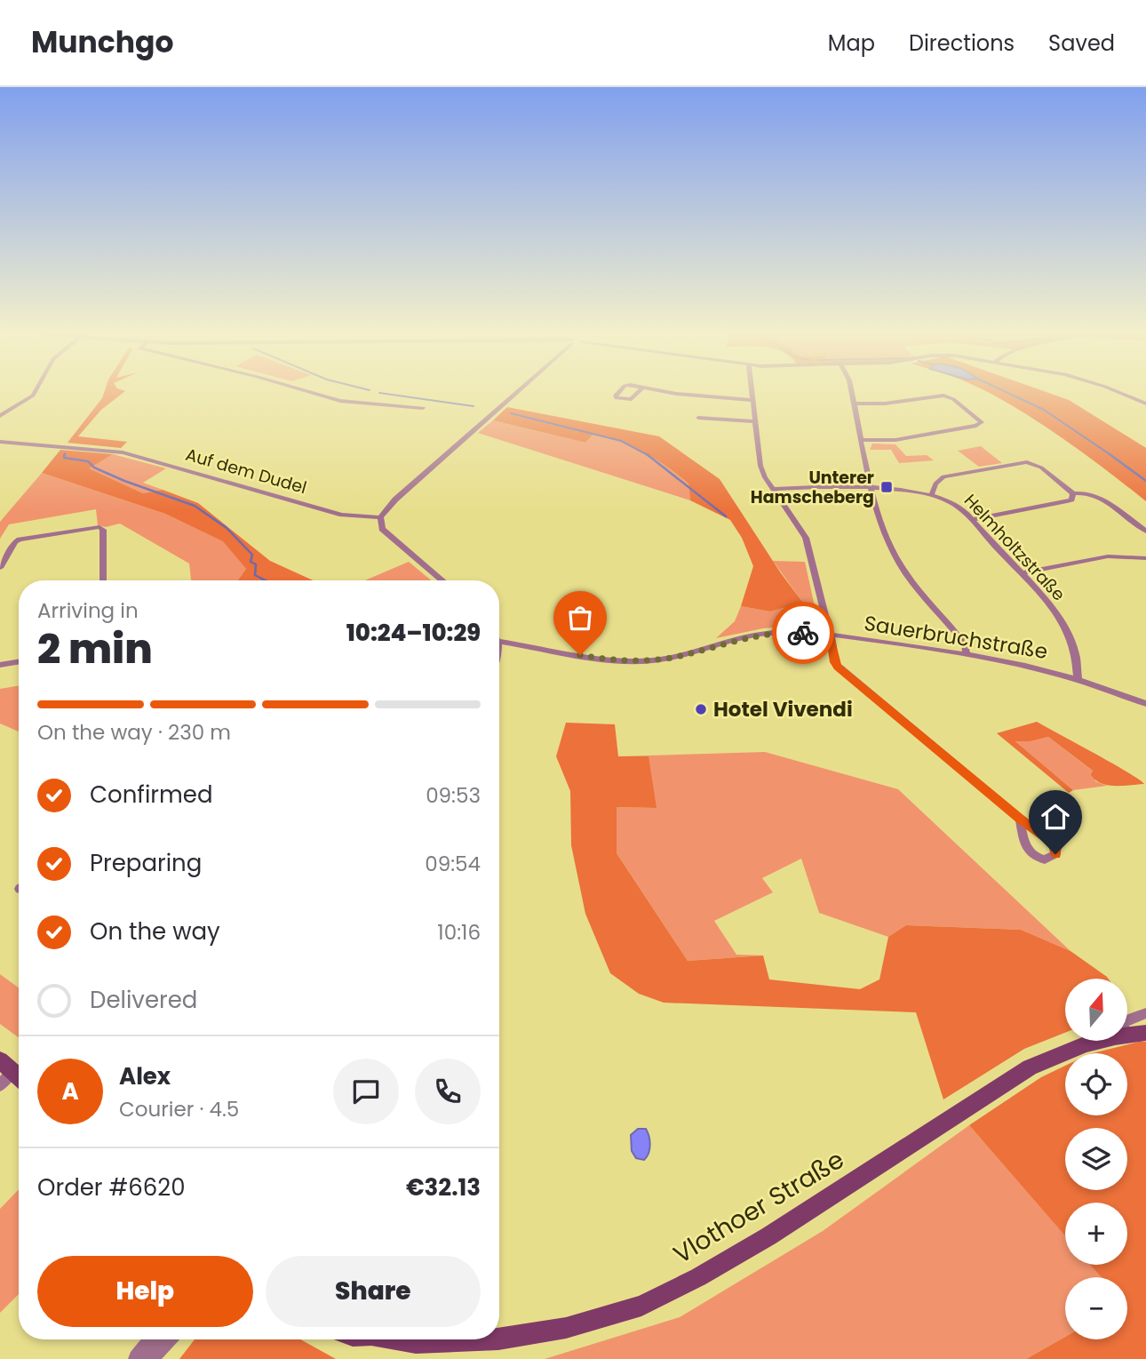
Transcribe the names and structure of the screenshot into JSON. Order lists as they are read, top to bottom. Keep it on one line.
{"streets":{"main road":["Vlothoer Straße"],"street":["Auf dem Dudel","Helmholtzstraße","Sauerbruchstraße"]},"crossings":[["Helmholtzstraße","Sauerbruchstraße"]],"places":{"transit":["Unterer Hamscheberg"],"other":["Hotel Vivendi"]},"north":"top","page":{"header":"Munchgo","nav":["Map","Directions","Saved"],"heading":["2 min","Arriving in","10:24–10:29"],"panel":["Alex","Courier · 4.5","Order #6620","€32.13"],"bar":"On the way · 230 m","list":[["Confirmed","09:53"],["Preparing","09:54"],["On the way","10:16"],"Delivered"],"map_buttons":["+","−"],"round":"A","buttons":["Help","Share"]}}
